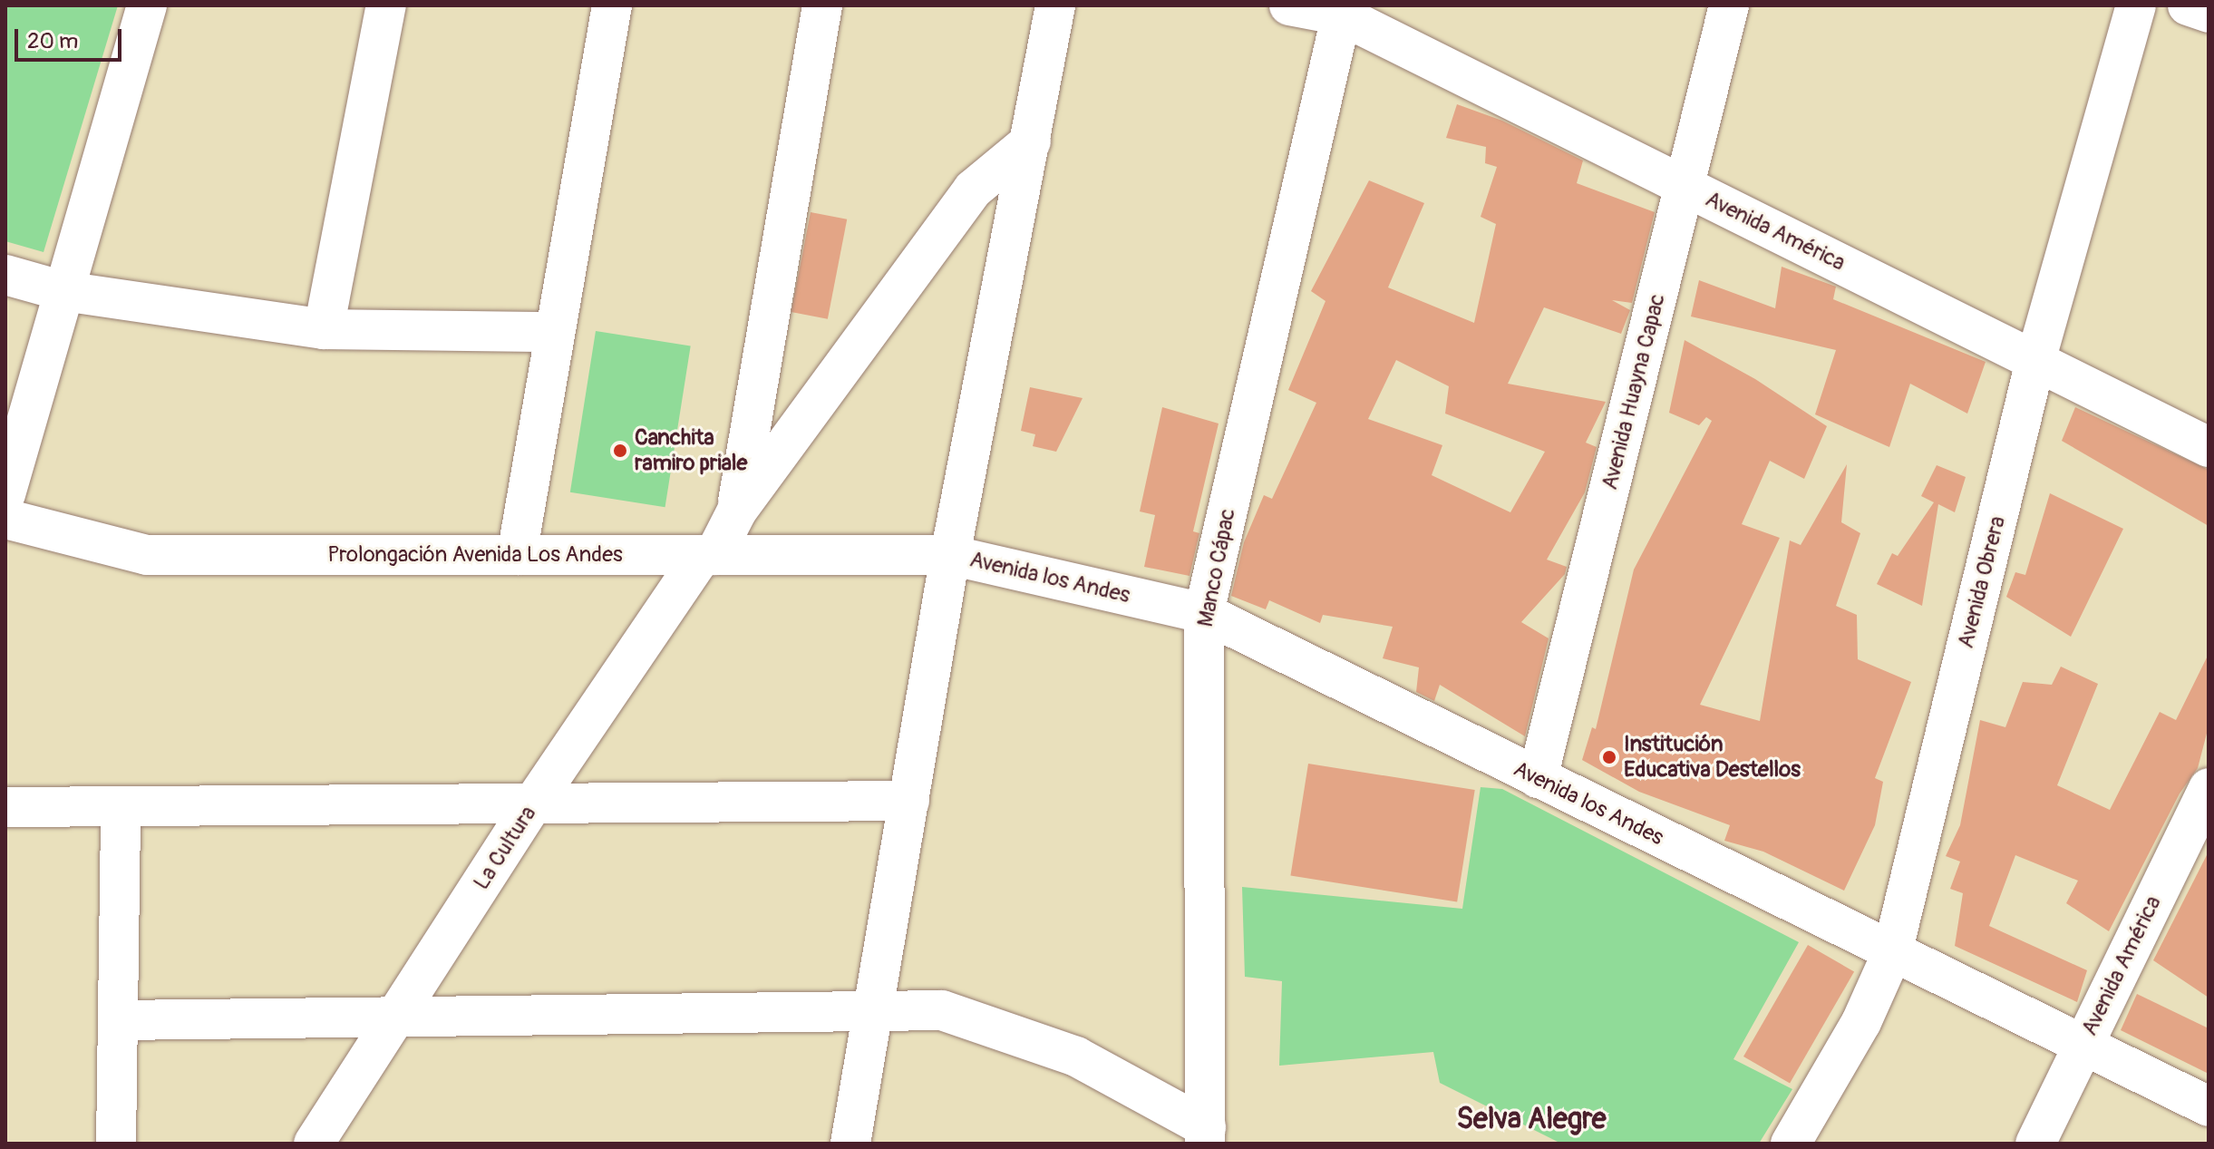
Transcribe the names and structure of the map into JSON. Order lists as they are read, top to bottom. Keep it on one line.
{"streets":{"street":["Avenida América","Avenida Huayna Capac","Prolongación Avenida Los Andes","Manco Cápac","Avenida los Andes","Avenida Obrera","La Cultura"]},"crossings":[["Avenida América","Avenida Huayna Capac"],["Avenida América","Manco Cápac"],["Avenida América","Avenida los Andes"],["Avenida América","Avenida Obrera"],["Avenida Huayna Capac","Avenida los Andes"],["Prolongación Avenida Los Andes","Avenida los Andes"],["Prolongación Avenida Los Andes","La Cultura"],["Manco Cápac","Avenida los Andes"],["Avenida los Andes","Avenida Obrera"]],"districts":["Selva Alegre"],"places":["Canchita ramiro priale","Institución Educativa Destellos"],"scale_bar":"20 m"}
